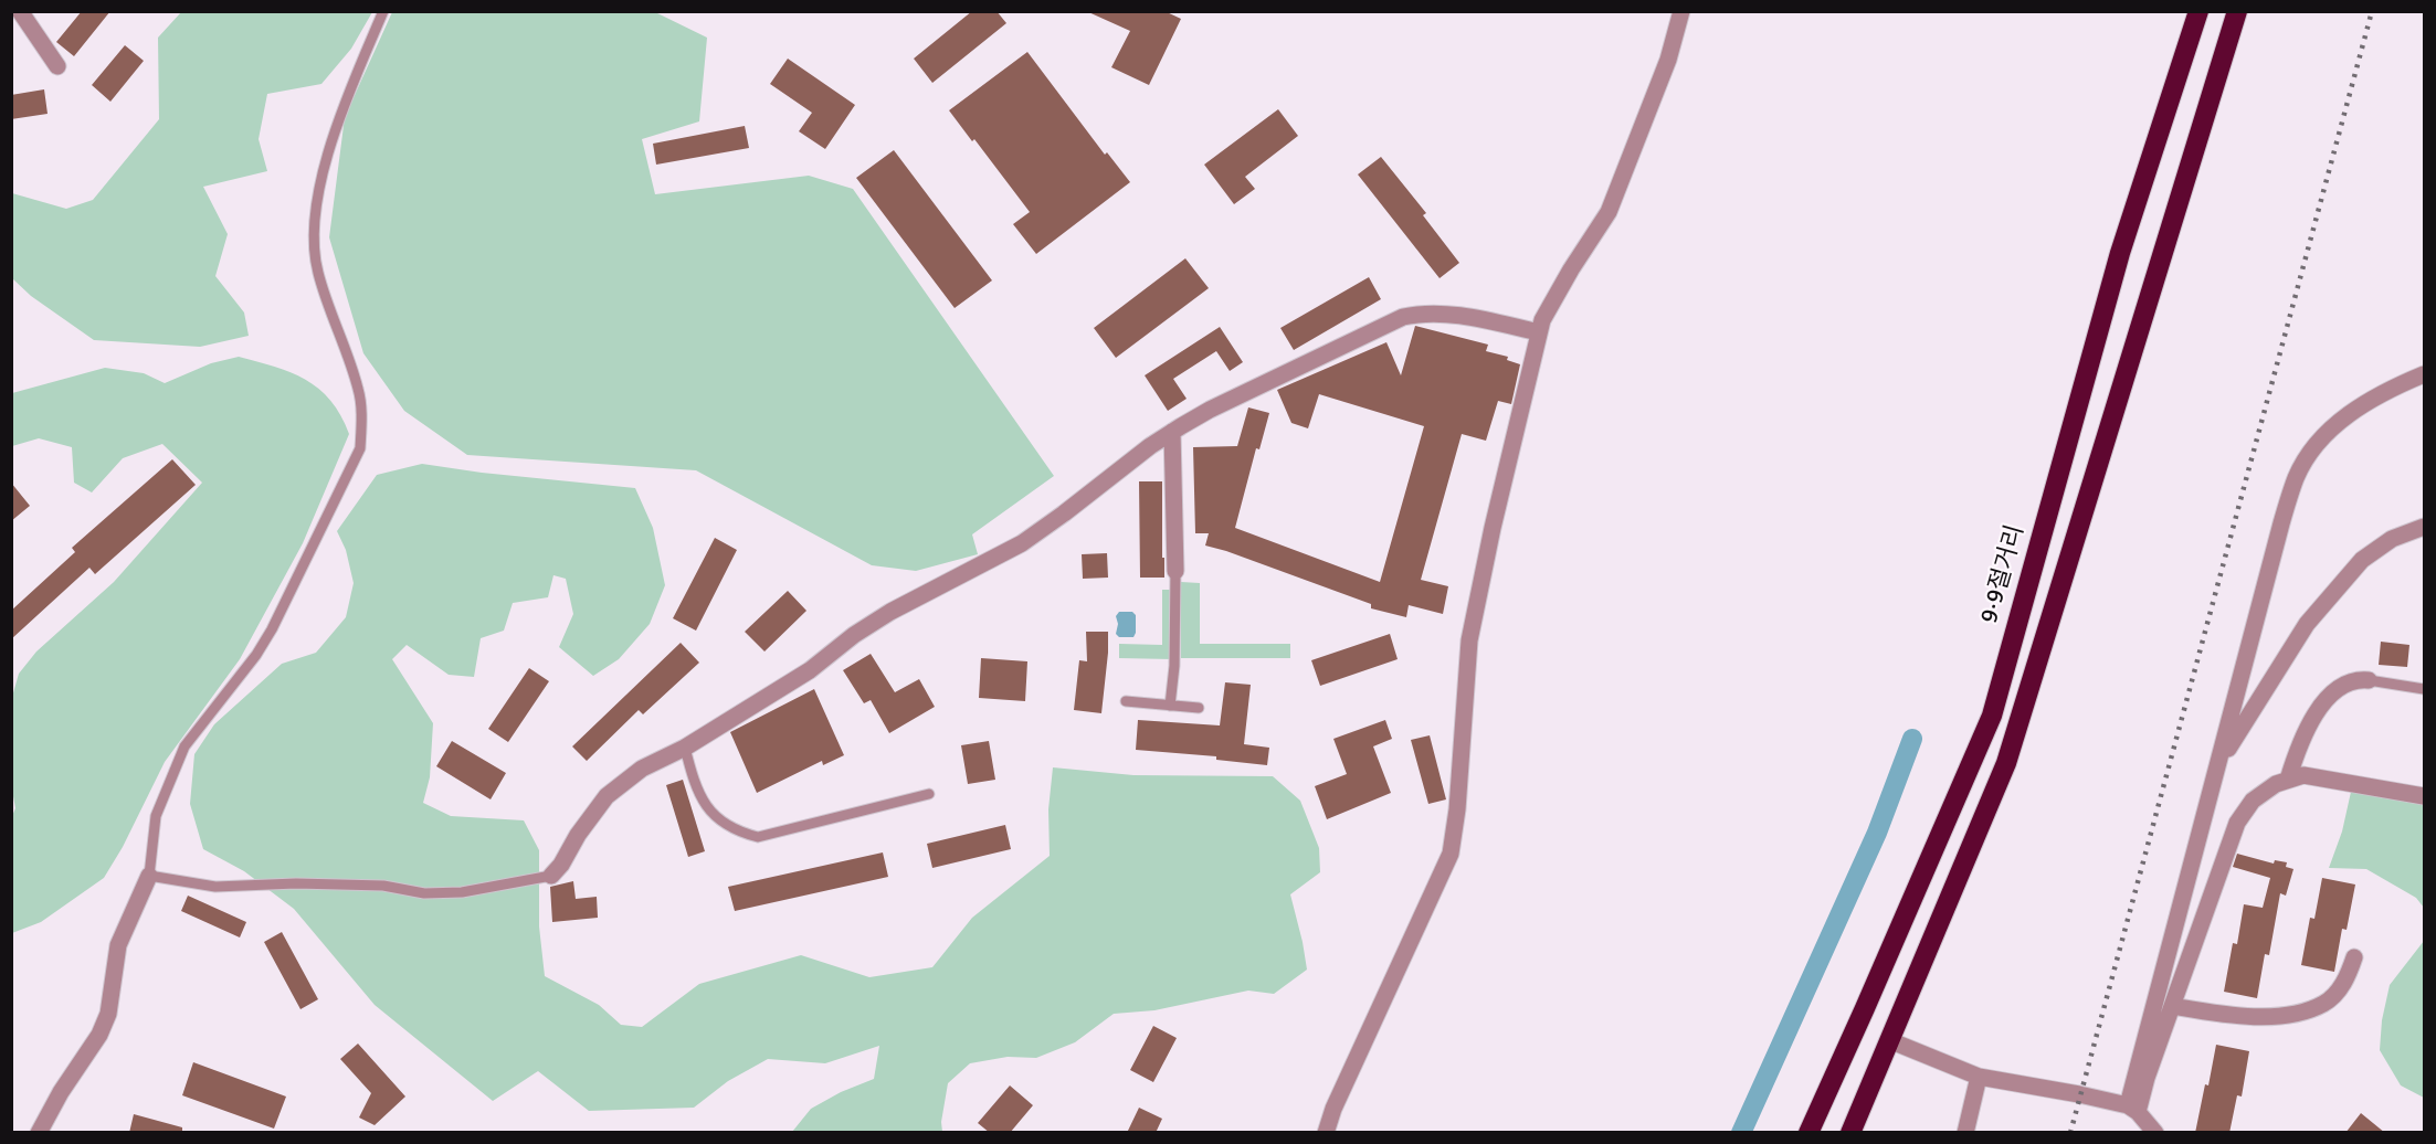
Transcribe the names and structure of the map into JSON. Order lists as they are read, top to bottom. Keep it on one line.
{"streets":{"highway":["9·9절거리"]}}
